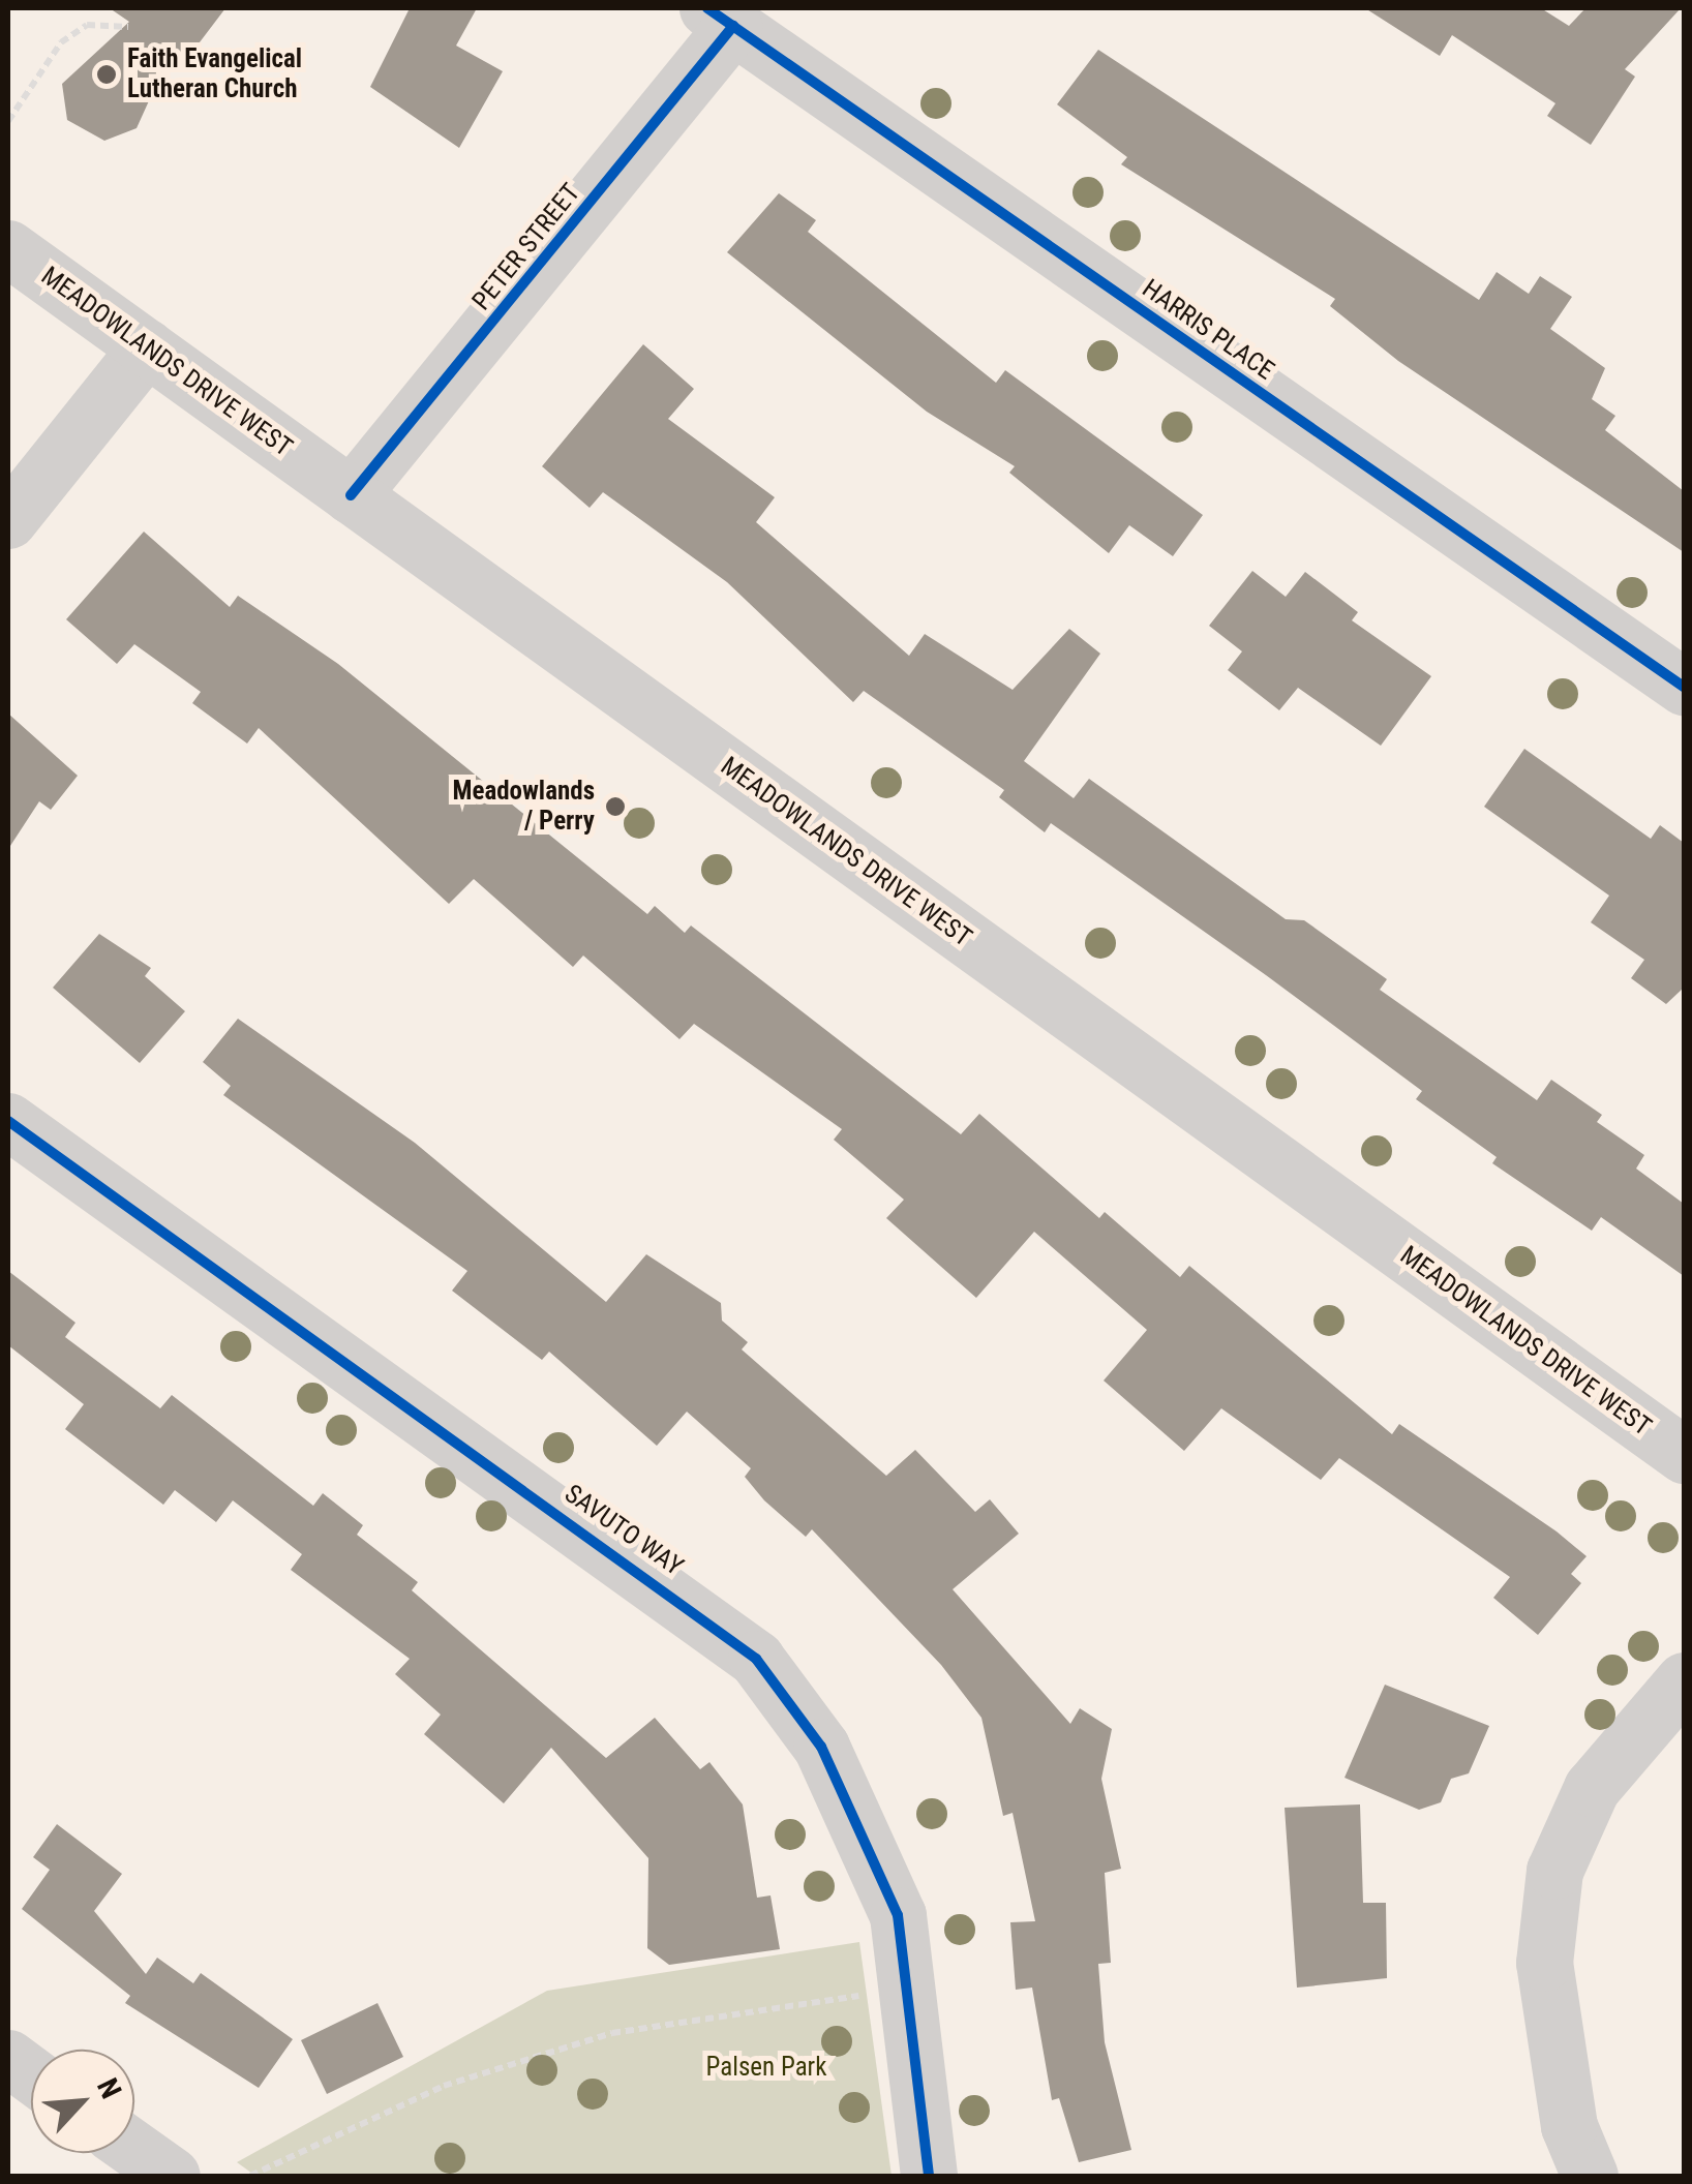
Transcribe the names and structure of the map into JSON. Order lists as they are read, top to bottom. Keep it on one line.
{"streets":{"street":["PETER STREET","HARRIS PLACE","MEADOWLANDS DRIVE WEST","SAVUTO WAY"]},"crossings":[["PETER STREET","HARRIS PLACE"],["PETER STREET","MEADOWLANDS DRIVE WEST"]],"parks":["Palsen Park"],"places":["Faith Evangelical Lutheran Church","Meadowlands / Perry"],"north":"top right"}
